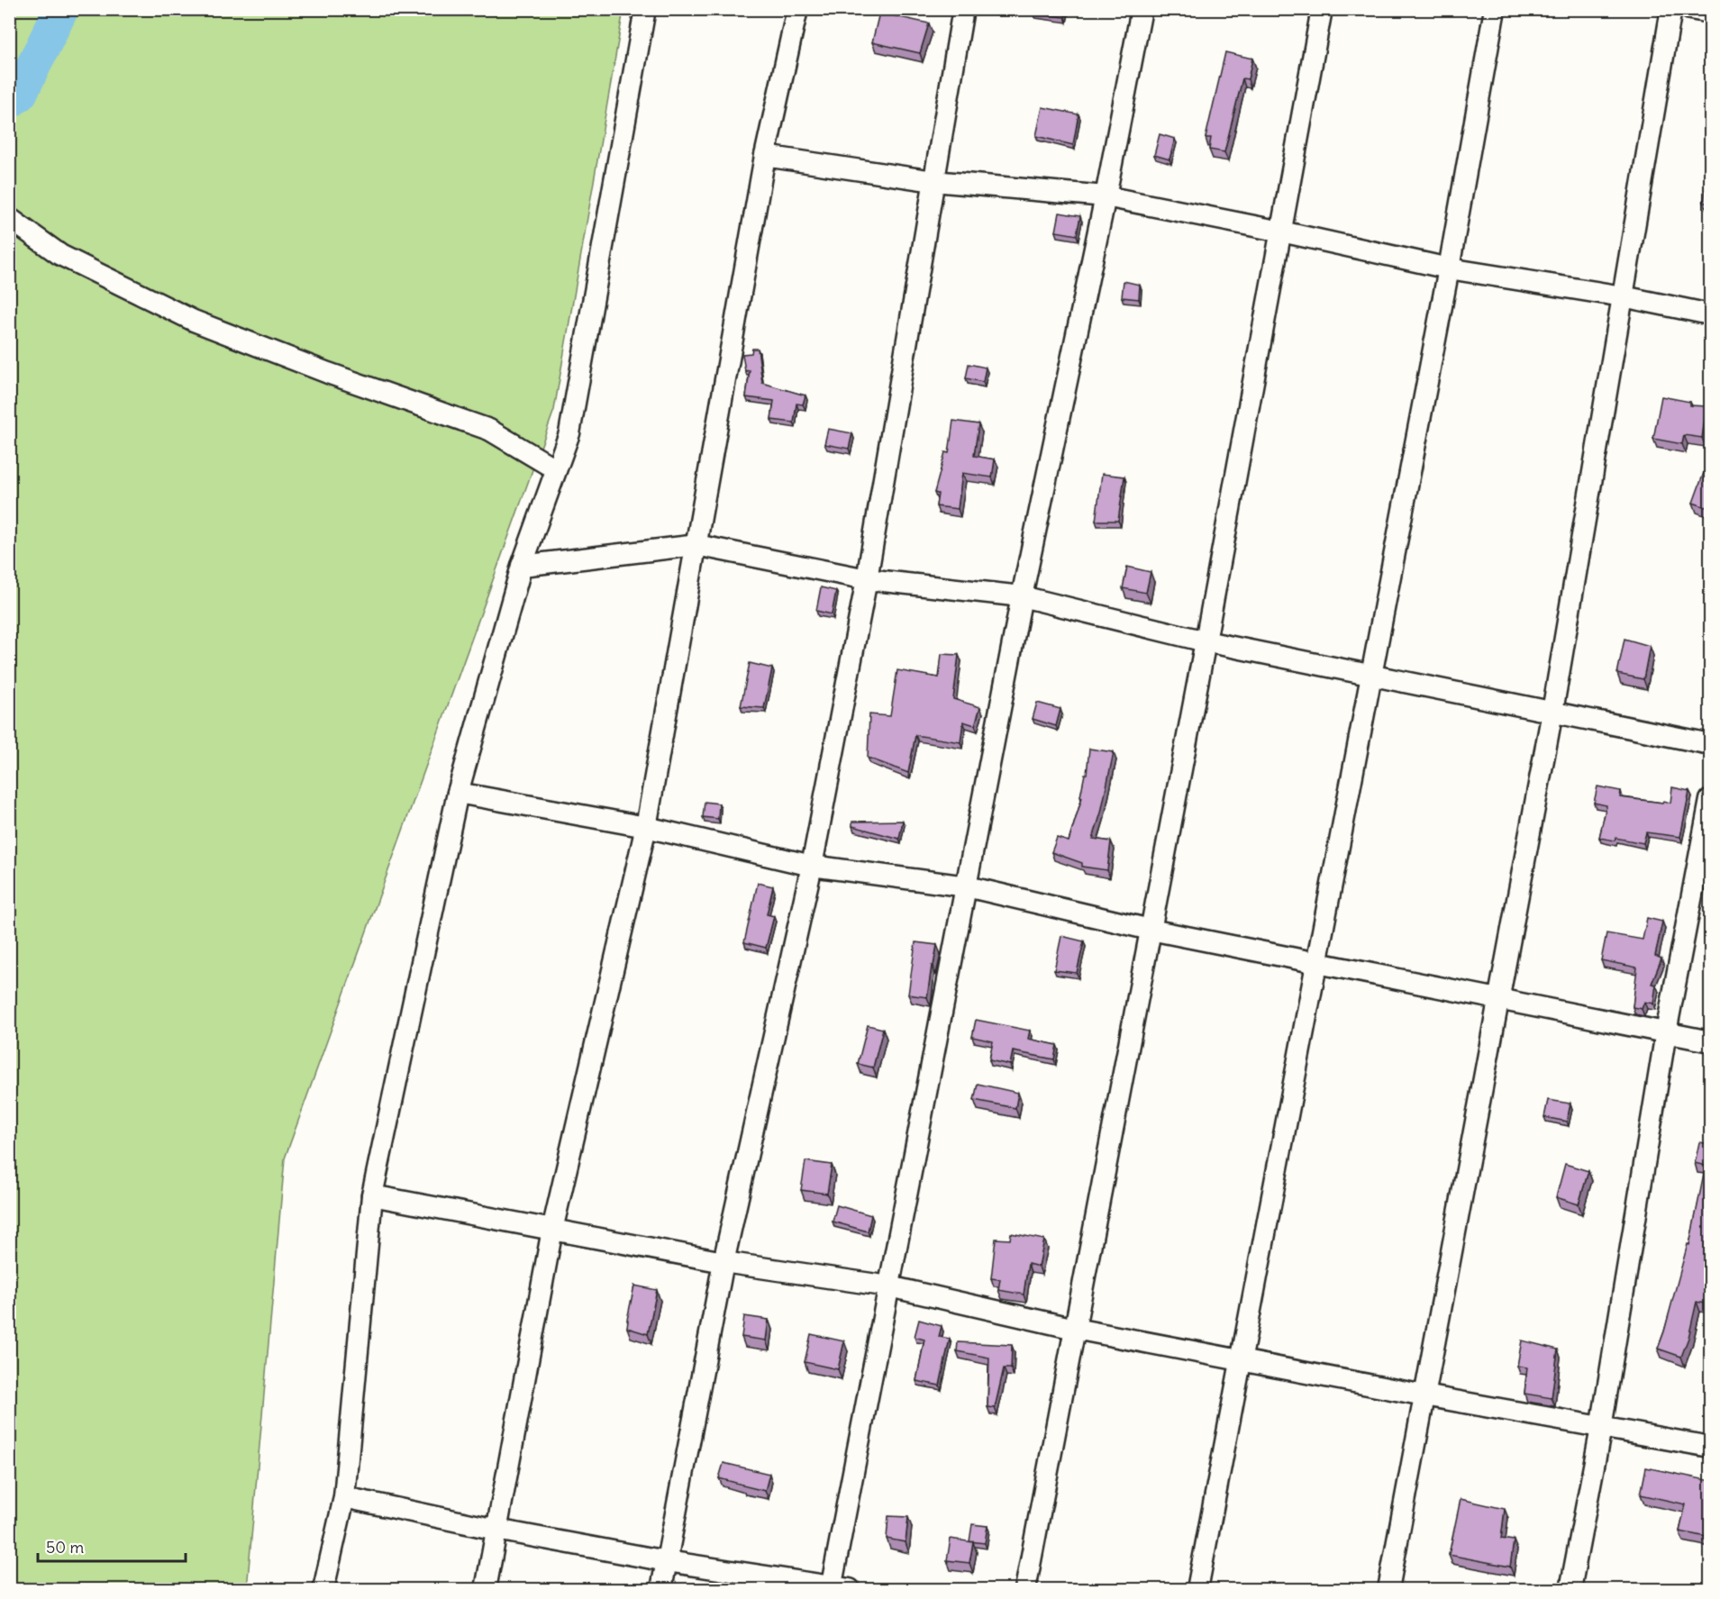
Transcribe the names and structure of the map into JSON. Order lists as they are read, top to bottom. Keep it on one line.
{"scale_bar":"50 m"}
